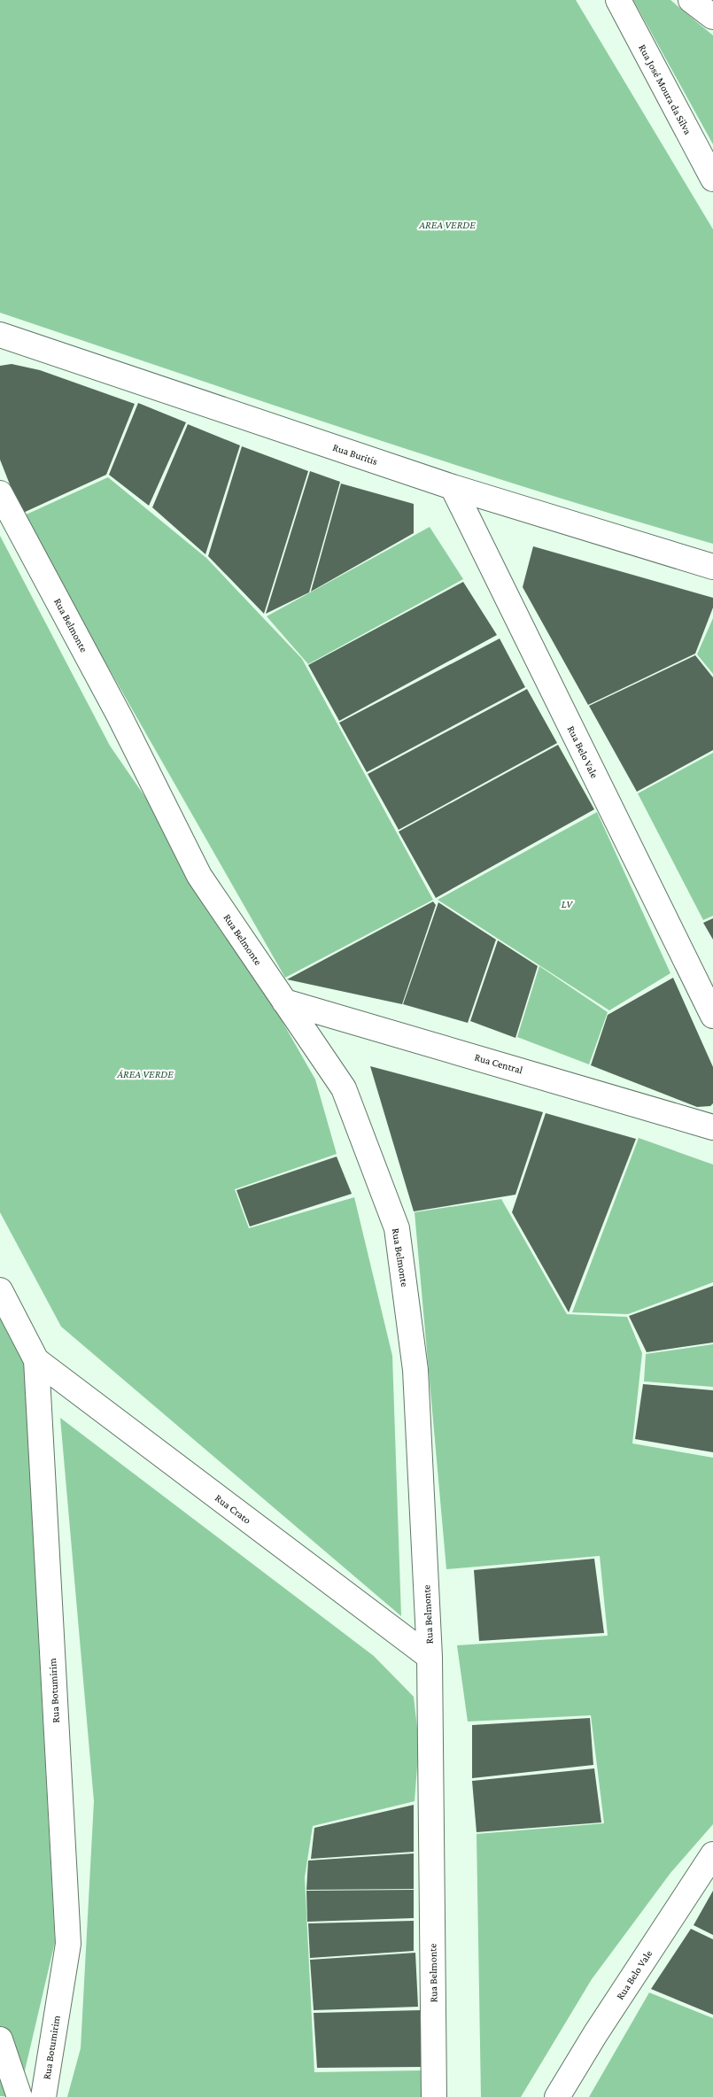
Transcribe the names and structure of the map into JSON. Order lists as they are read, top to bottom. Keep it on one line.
{"streets":{"street":["Rua José Moura da Silva","Rua Buritis","Rua Belmonte","Rua Belo Vale","Rua Central","Rua Crato","Rua Botumirim"]},"crossings":[["Rua Buritis","Rua Belo Vale"],["Rua Belmonte","Rua Central"],["Rua Belmonte","Rua Crato"],["Rua Crato","Rua Botumirim"]],"parks":["AREA VERDE","LV","ÁREA VERDE"]}
